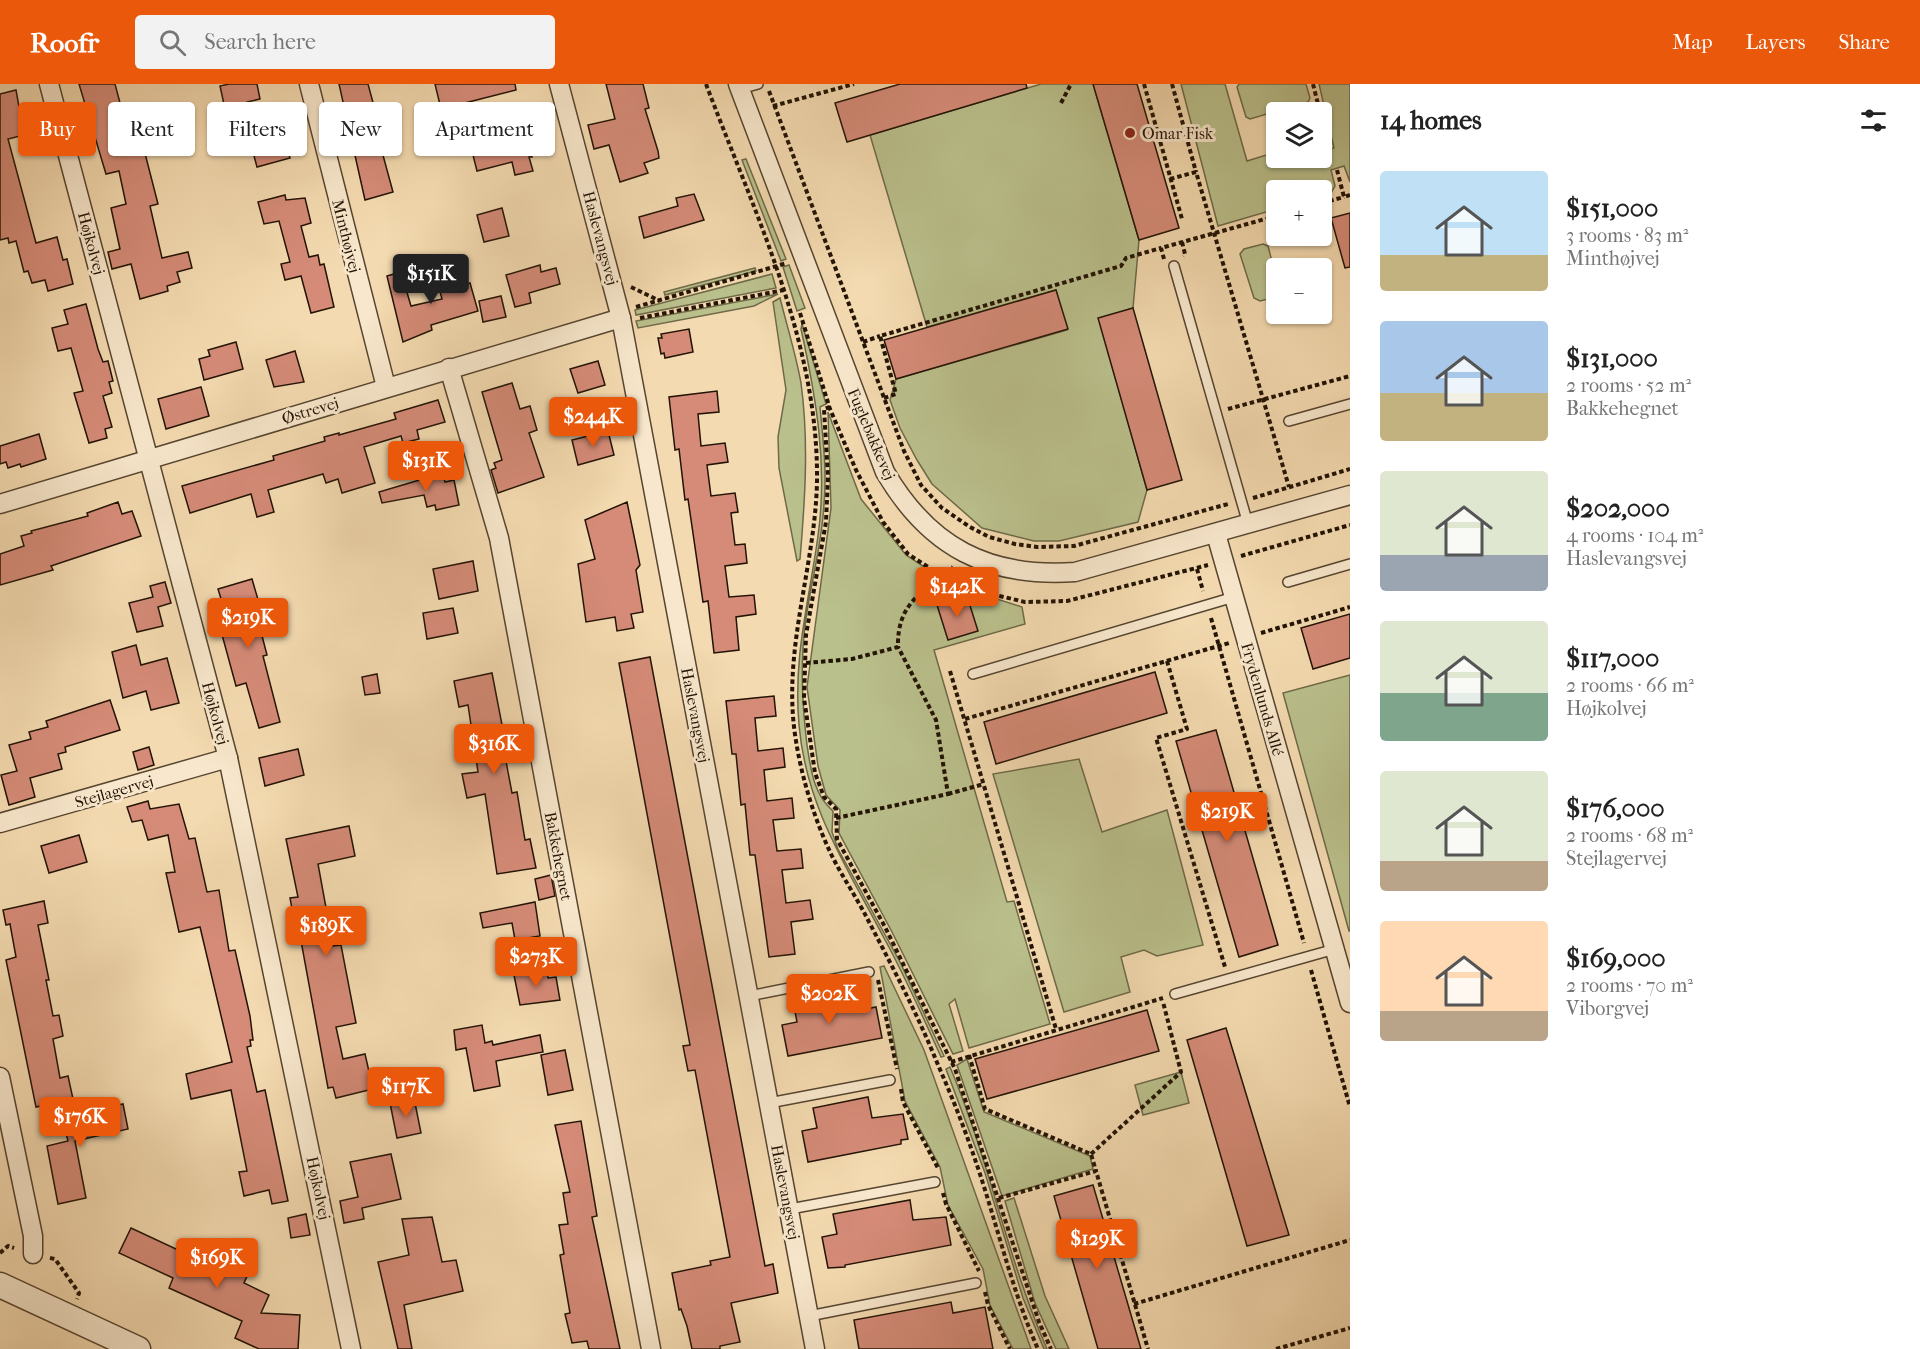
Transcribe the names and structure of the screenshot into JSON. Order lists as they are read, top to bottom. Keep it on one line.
{"streets":{"street":["Minthøjvej","Haslevangsvej","Højkolvej","Østrevej","Fuglebakkevej","Frydenlunds Allé","Stejlagervej","Bakkehegnet"]},"crossings":[["Minthøjvej","Østrevej"],["Haslevangsvej","Østrevej"],["Højkolvej","Østrevej"],["Højkolvej","Stejlagervej"],["Østrevej","Bakkehegnet"],["Fuglebakkevej","Frydenlunds Allé"]],"places":["Omar Fisk"],"page":{"header":"Roofr","search":"Search here","nav":["Map","Layers","Share"],"heading":"14 homes","map_buttons":["+","−"],"chip":["Buy","Rent","Filters","New","Apartment"],"list":[{"name":"$151,000","note":"3 rooms · 83 m² · Minthøjvej"},{"name":"$131,000","note":"2 rooms · 52 m² · Bakkehegnet"},{"name":"$202,000","note":"4 rooms · 104 m² · Haslevangsvej"},{"name":"$117,000","note":"2 rooms · 66 m² · Højkolvej"},{"name":"$176,000","note":"2 rooms · 68 m² · Stejlagervej"},{"name":"$169,000","note":"2 rooms · 70 m² · Viborgvej"}],"price":["$151K","$244K","$131K","$142K","$219K","$316K","$219K","$189K","$273K","$202K","$117K","$176K","$129K","$169K"]}}
